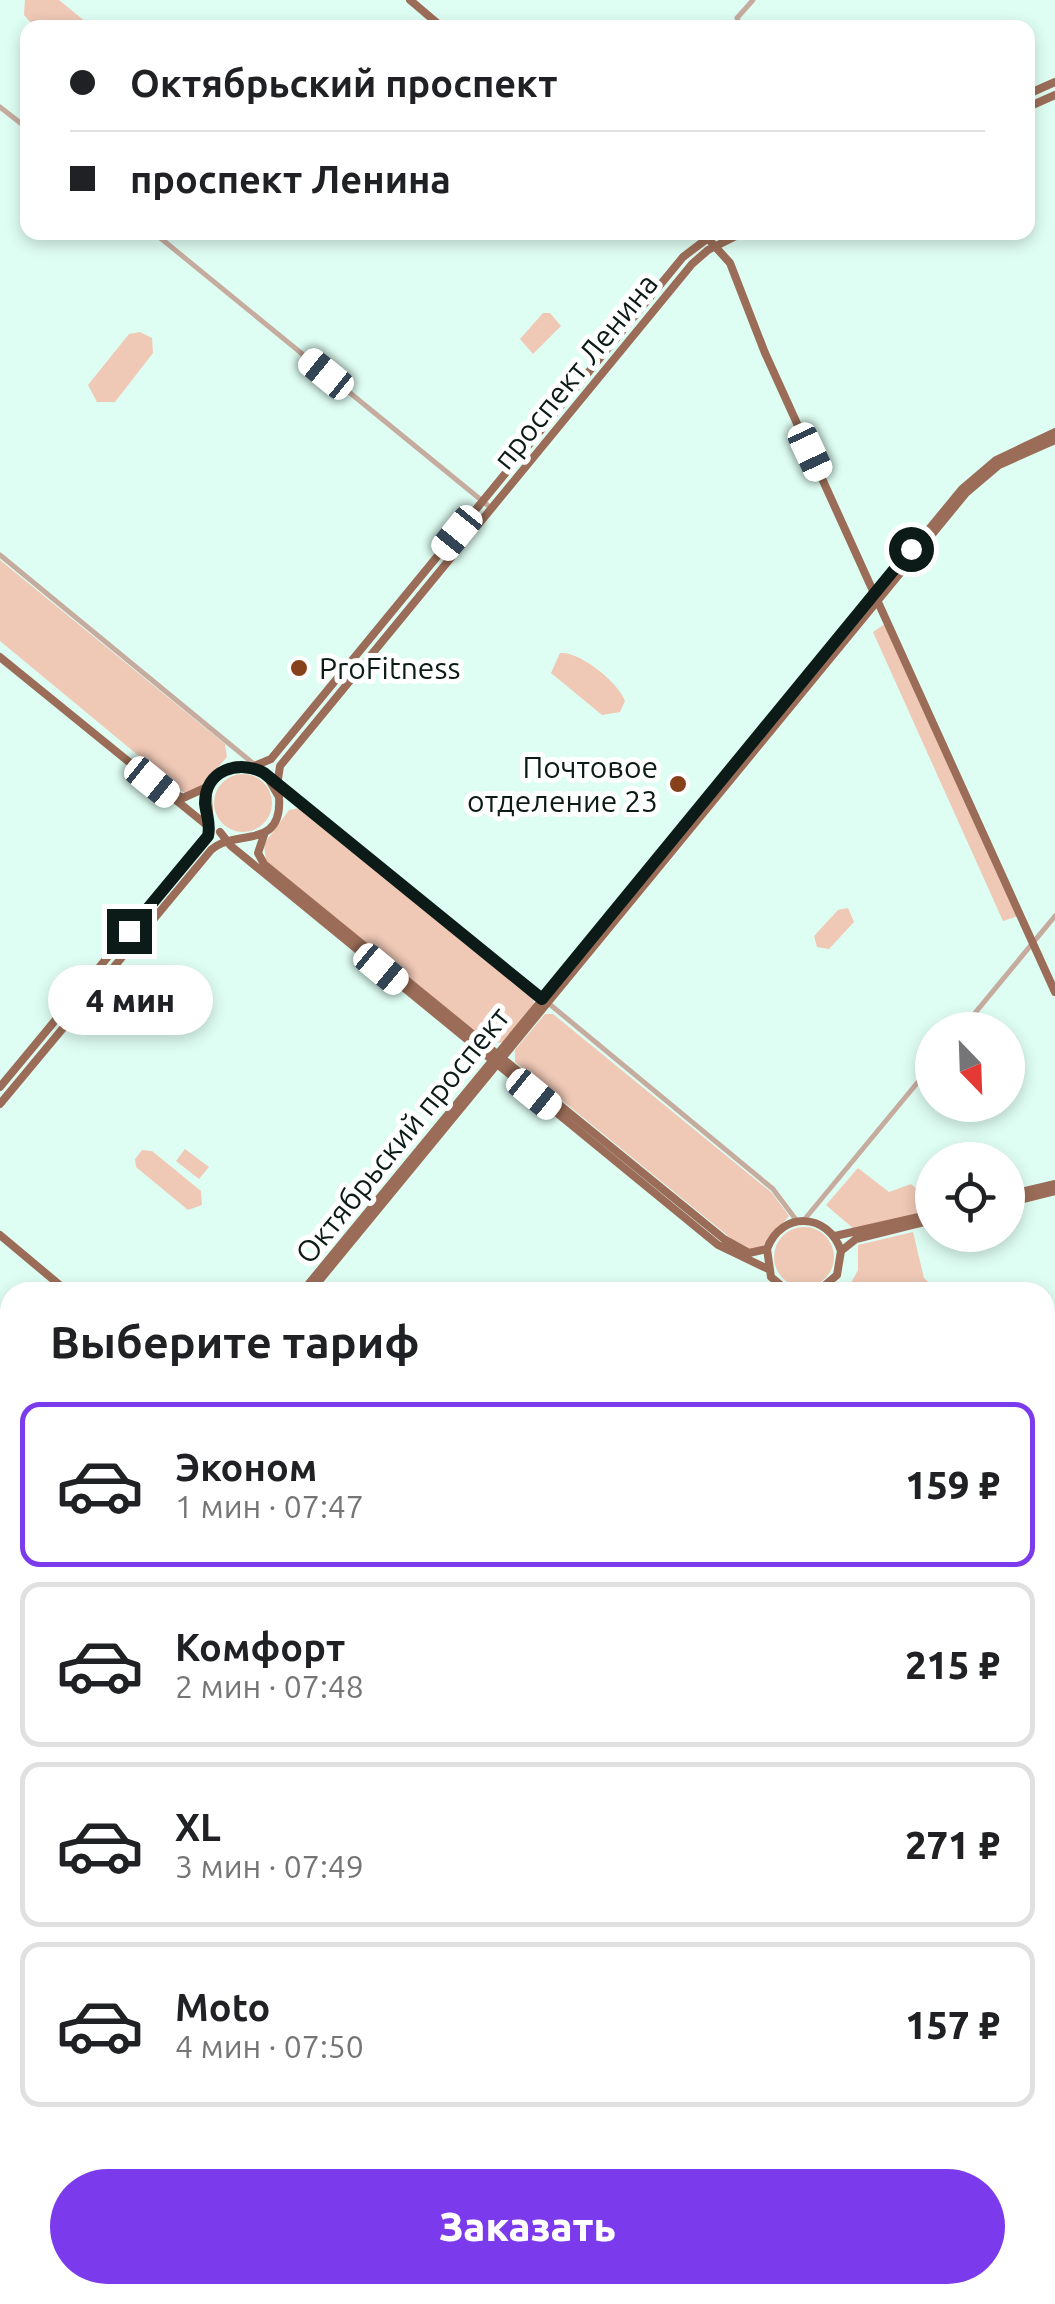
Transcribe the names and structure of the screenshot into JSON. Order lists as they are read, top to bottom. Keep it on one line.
{"streets":{"main road":["проспект Ленина","Октябрьский проспект"]},"places":["ProFitness","Почтовое отделение 23"],"north":"bottom right","page":{"banner":["Октябрьский проспект","проспект Ленина"],"bubble":"4 мин","heading":"Выберите тариф","list":[{"name":"Эконом","note":"1 мин · 07:47","value":"159 ₽"},{"name":"Комфорт","note":"2 мин · 07:48","value":"215 ₽"},{"name":"XL","note":"3 мин · 07:49","value":"271 ₽"},{"name":"Moto","note":"4 мин · 07:50","value":"157 ₽"}],"buttons":"Заказать"}}
